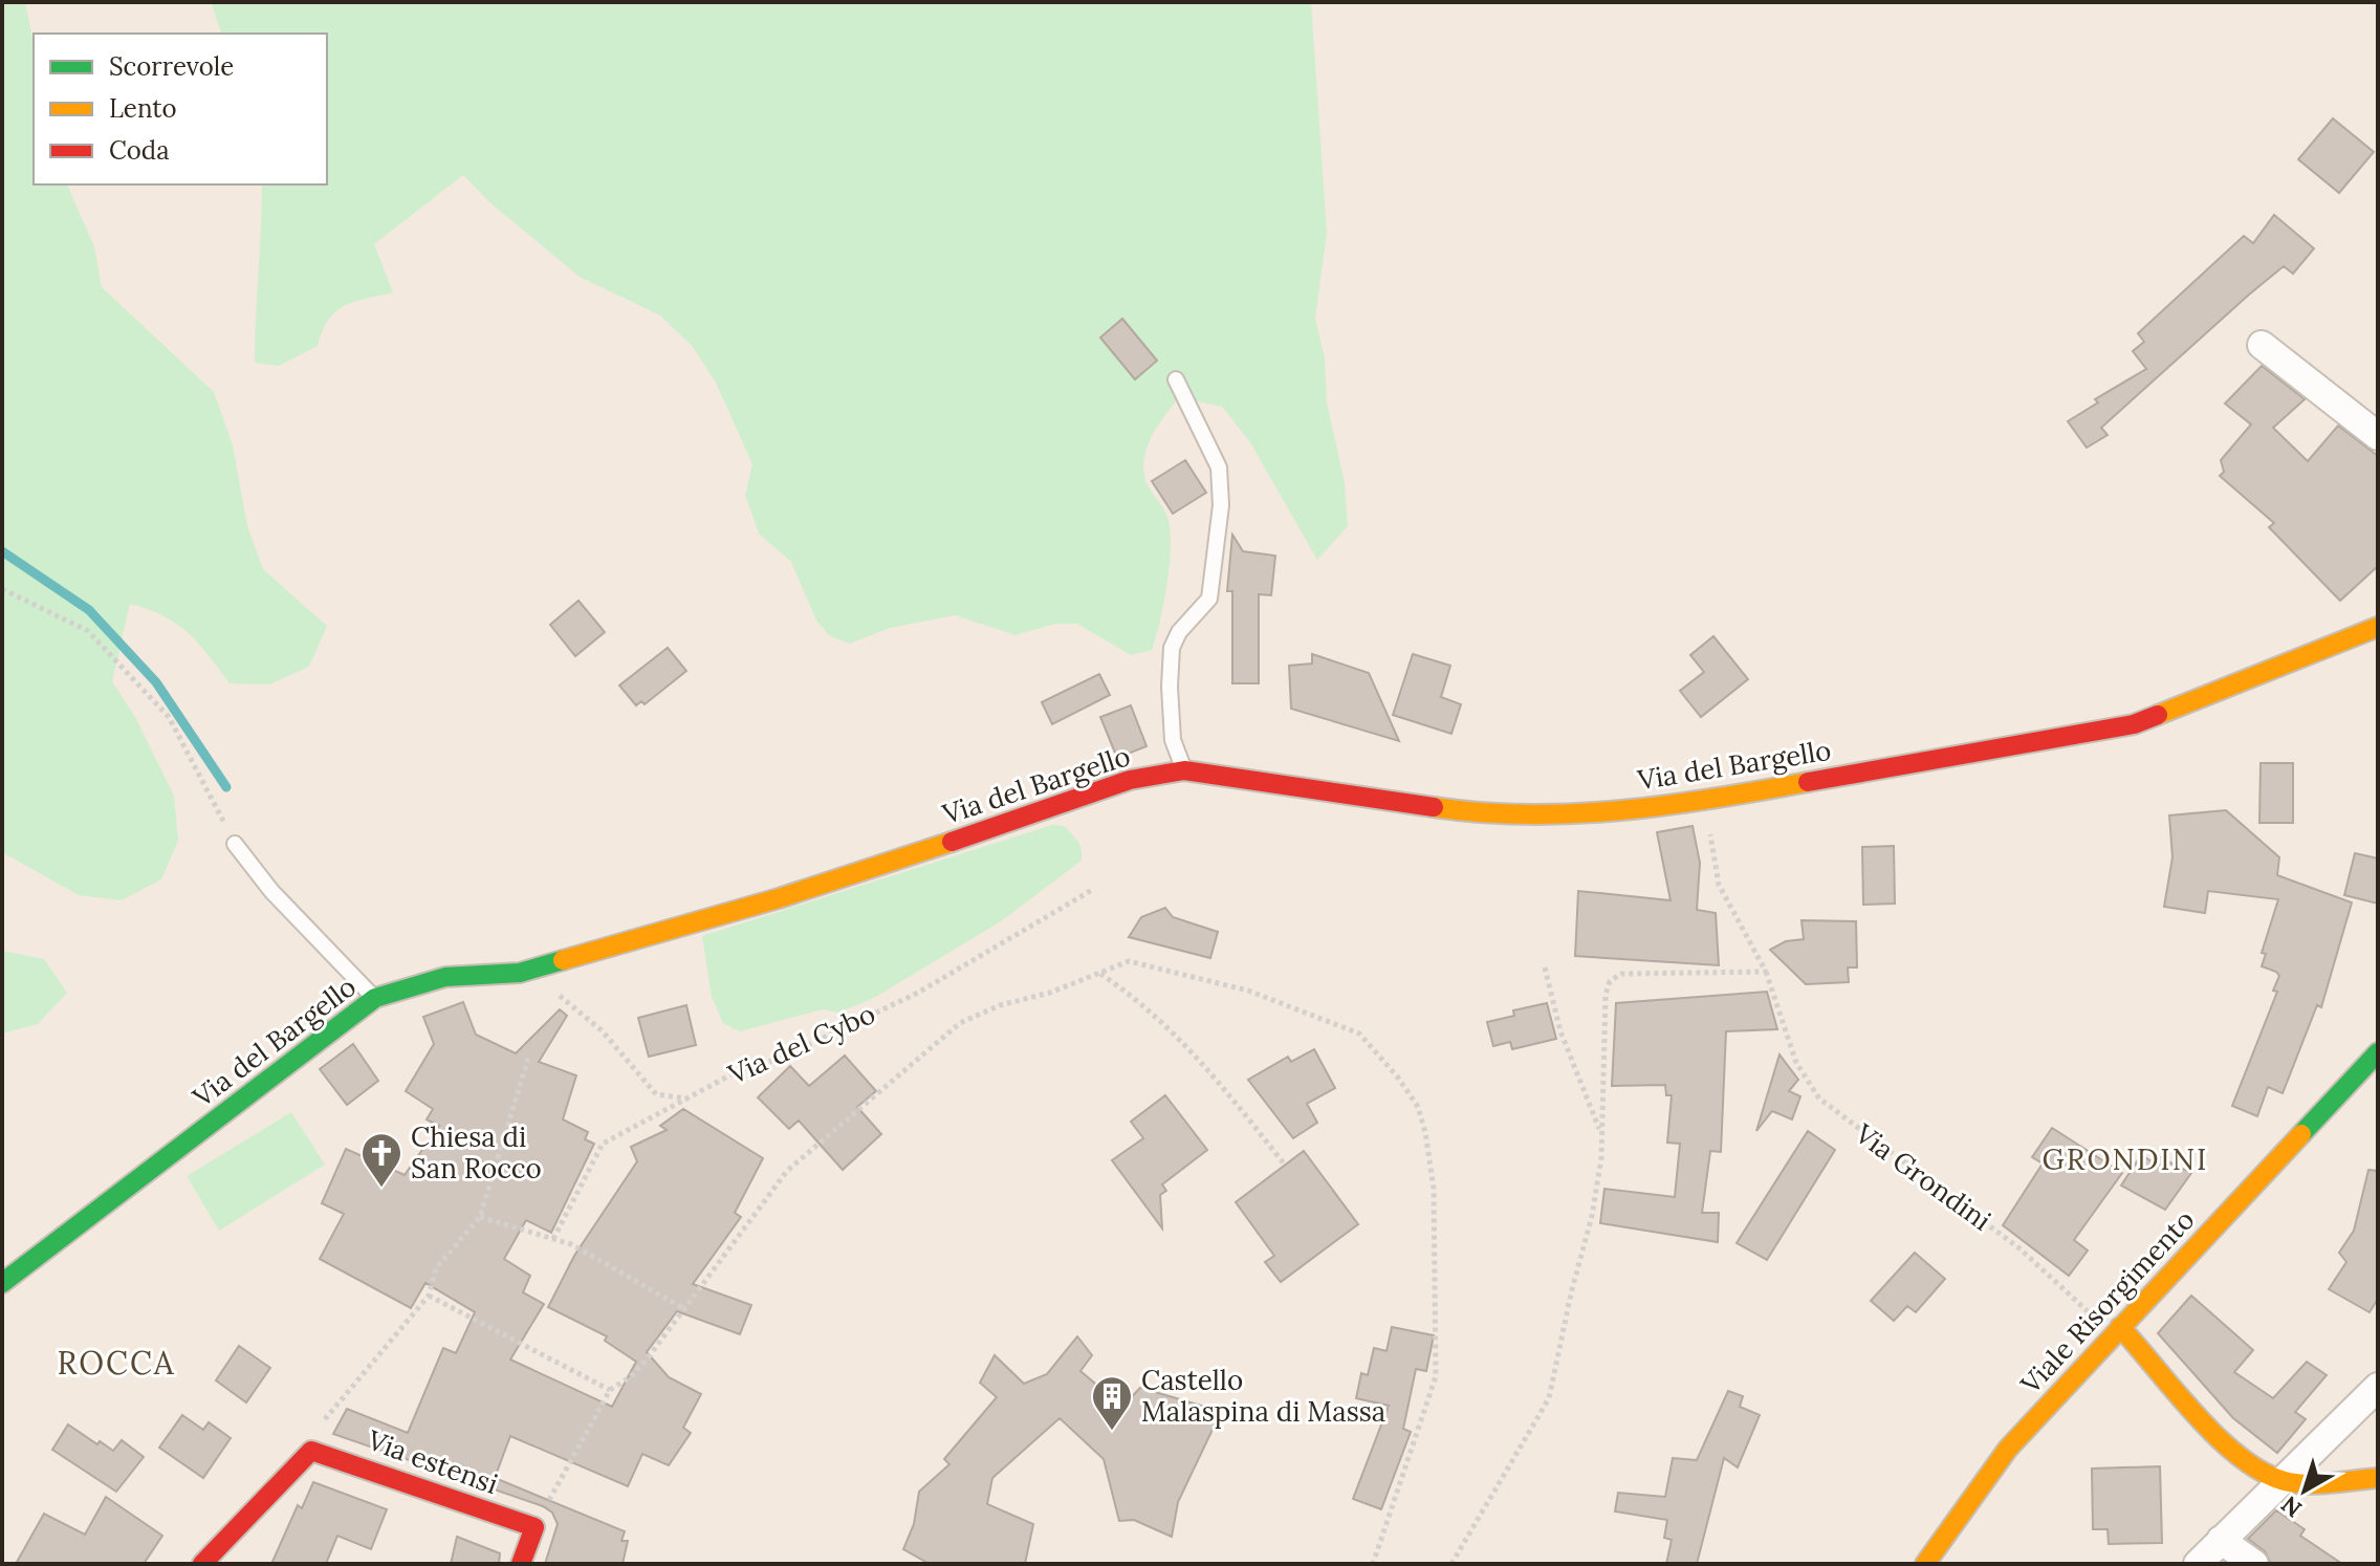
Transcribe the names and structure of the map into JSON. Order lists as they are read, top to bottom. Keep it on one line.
{"streets":{"street":["Via del Bargello","Viale Risorgimento","Via estensi"],"path":["Via del Cybo","Via Grondini"]},"crossings":[["Via del Bargello","Via Grondini"],["Via Grondini","Viale Risorgimento"]],"districts":["GRONDINI","ROCCA"],"places":{"church":["Chiesa di San Rocco"],"building":["Castello Malaspina di Massa"]},"legend":["Scorrevole","Lento","Coda"],"north":"bottom left"}
